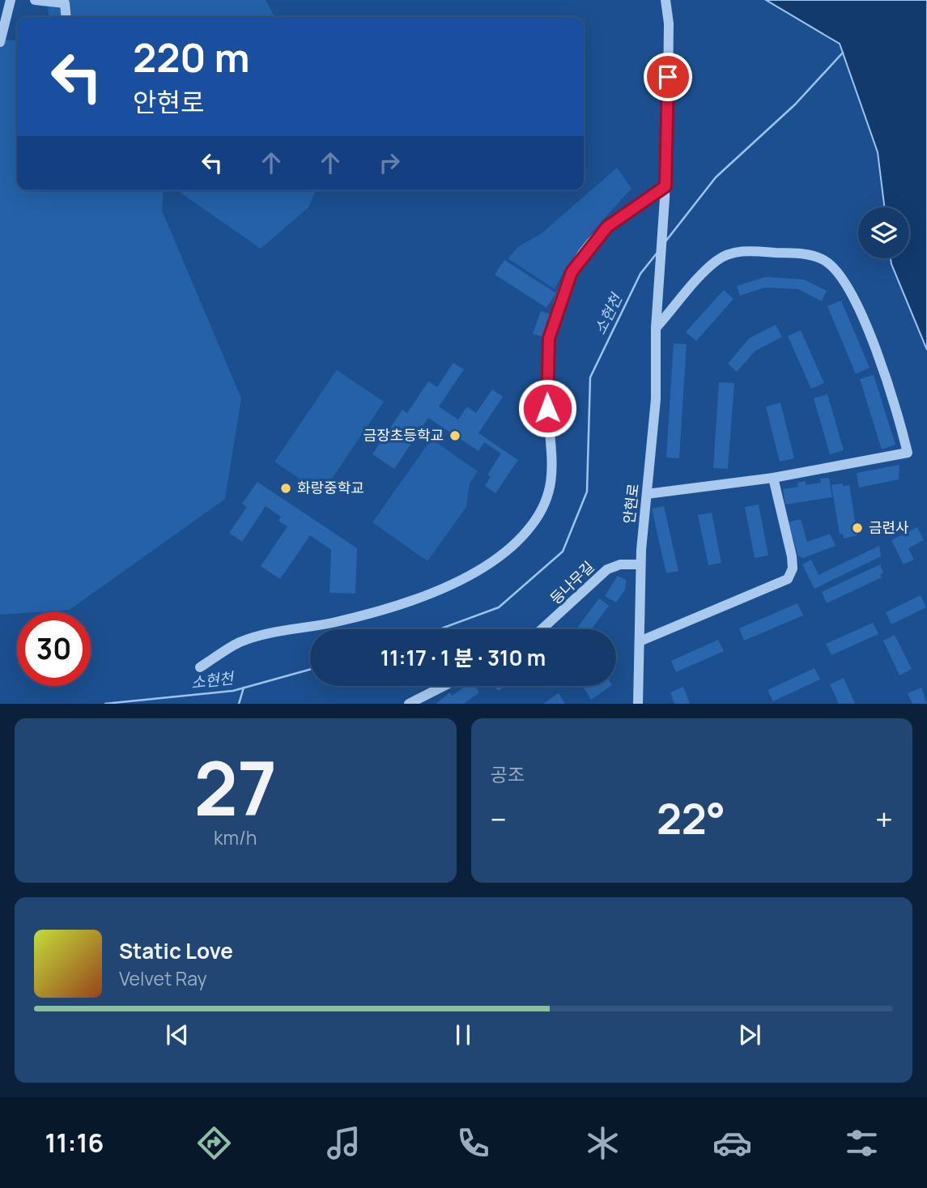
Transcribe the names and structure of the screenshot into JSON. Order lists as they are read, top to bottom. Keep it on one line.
{"streets":{"street":["안현로","등나무길"]},"crossings":[["안현로","등나무길"]],"water":["소현천"],"places":["금장초등학교","화랑중학교","금련사"],"page":{"turn":["220 m","안현로"],"limit":"30","trip":"11:17 · 1 분 · 310 m","tile":[["27","km/h"],"공조"],"heat":["−","22°","+"],"song":["Static Love","Velvet Ray"],"tabs":"11:16"}}
